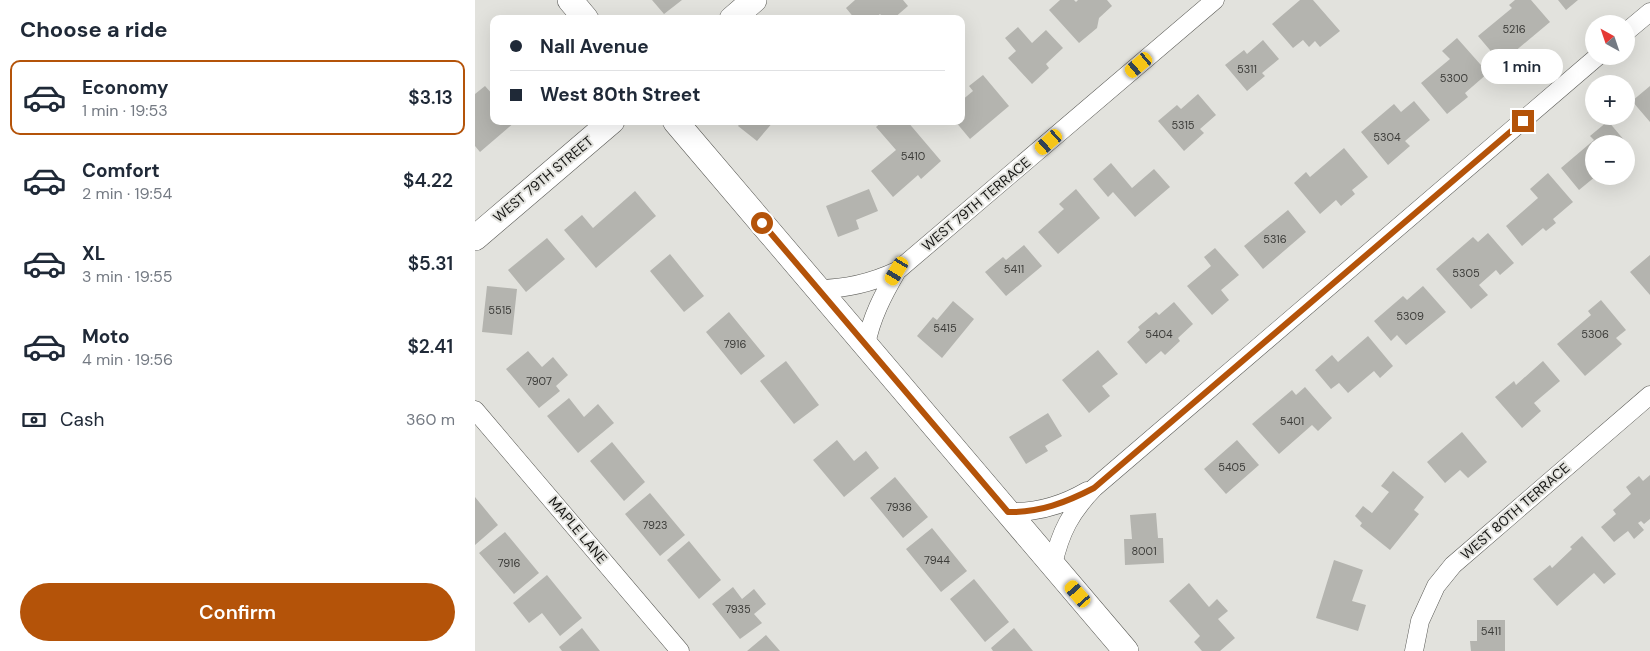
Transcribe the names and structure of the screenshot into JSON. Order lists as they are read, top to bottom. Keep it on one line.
{"streets":{"main road":["WEST 79TH STREET"],"street":["WEST 79TH TERRACE","WEST 80TH TERRACE","MAPLE LANE"]},"house_numbers":["5216","5311","5300","5315","5304","5410","5316","5411","5305","5515","5309","5415","5404","5306","7916","7907","5401","5405","7936","7923","8001","7944","7916","7935","5411"],"north":"top left","page":{"heading":"Choose a ride","map_buttons":["+","−"],"banner":["Nall Avenue","West 80th Street"],"bubble":"1 min","list":[{"name":"Economy","note":"1 min · 19:53","value":"$3.13"},{"name":"Comfort","note":"2 min · 19:54","value":"$4.22"},{"name":"XL","note":"3 min · 19:55","value":"$5.31"},{"name":"Moto","note":"4 min · 19:56","value":"$2.41"}],"pay":["Cash","360 m"],"buttons":"Confirm"}}
